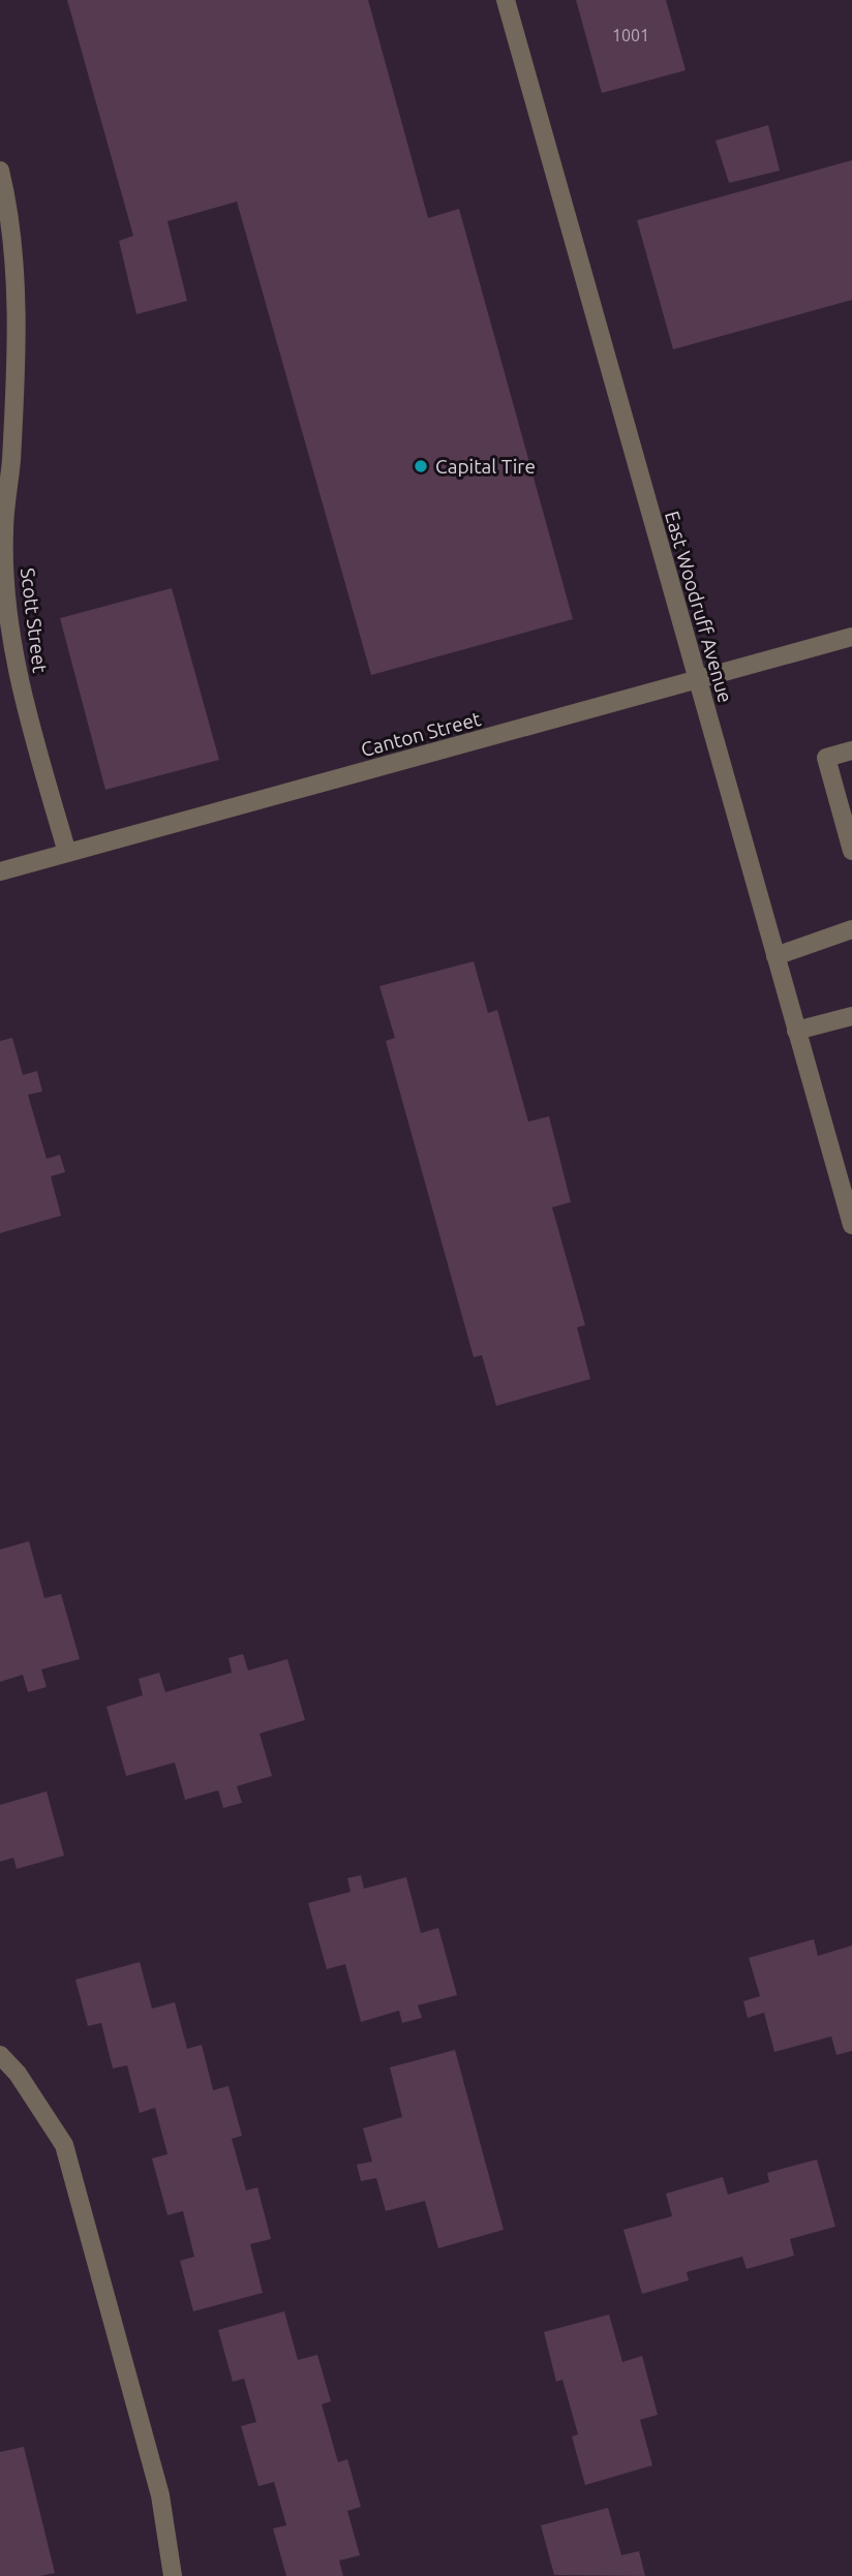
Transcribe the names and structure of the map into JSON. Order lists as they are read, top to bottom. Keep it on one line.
{"streets":{"street":["East Woodruff Avenue","Scott Street","Canton Street"]},"crossings":[["East Woodruff Avenue","Canton Street"],["Scott Street","Canton Street"]],"places":["Capital Tire"],"house_numbers":["1001"]}
